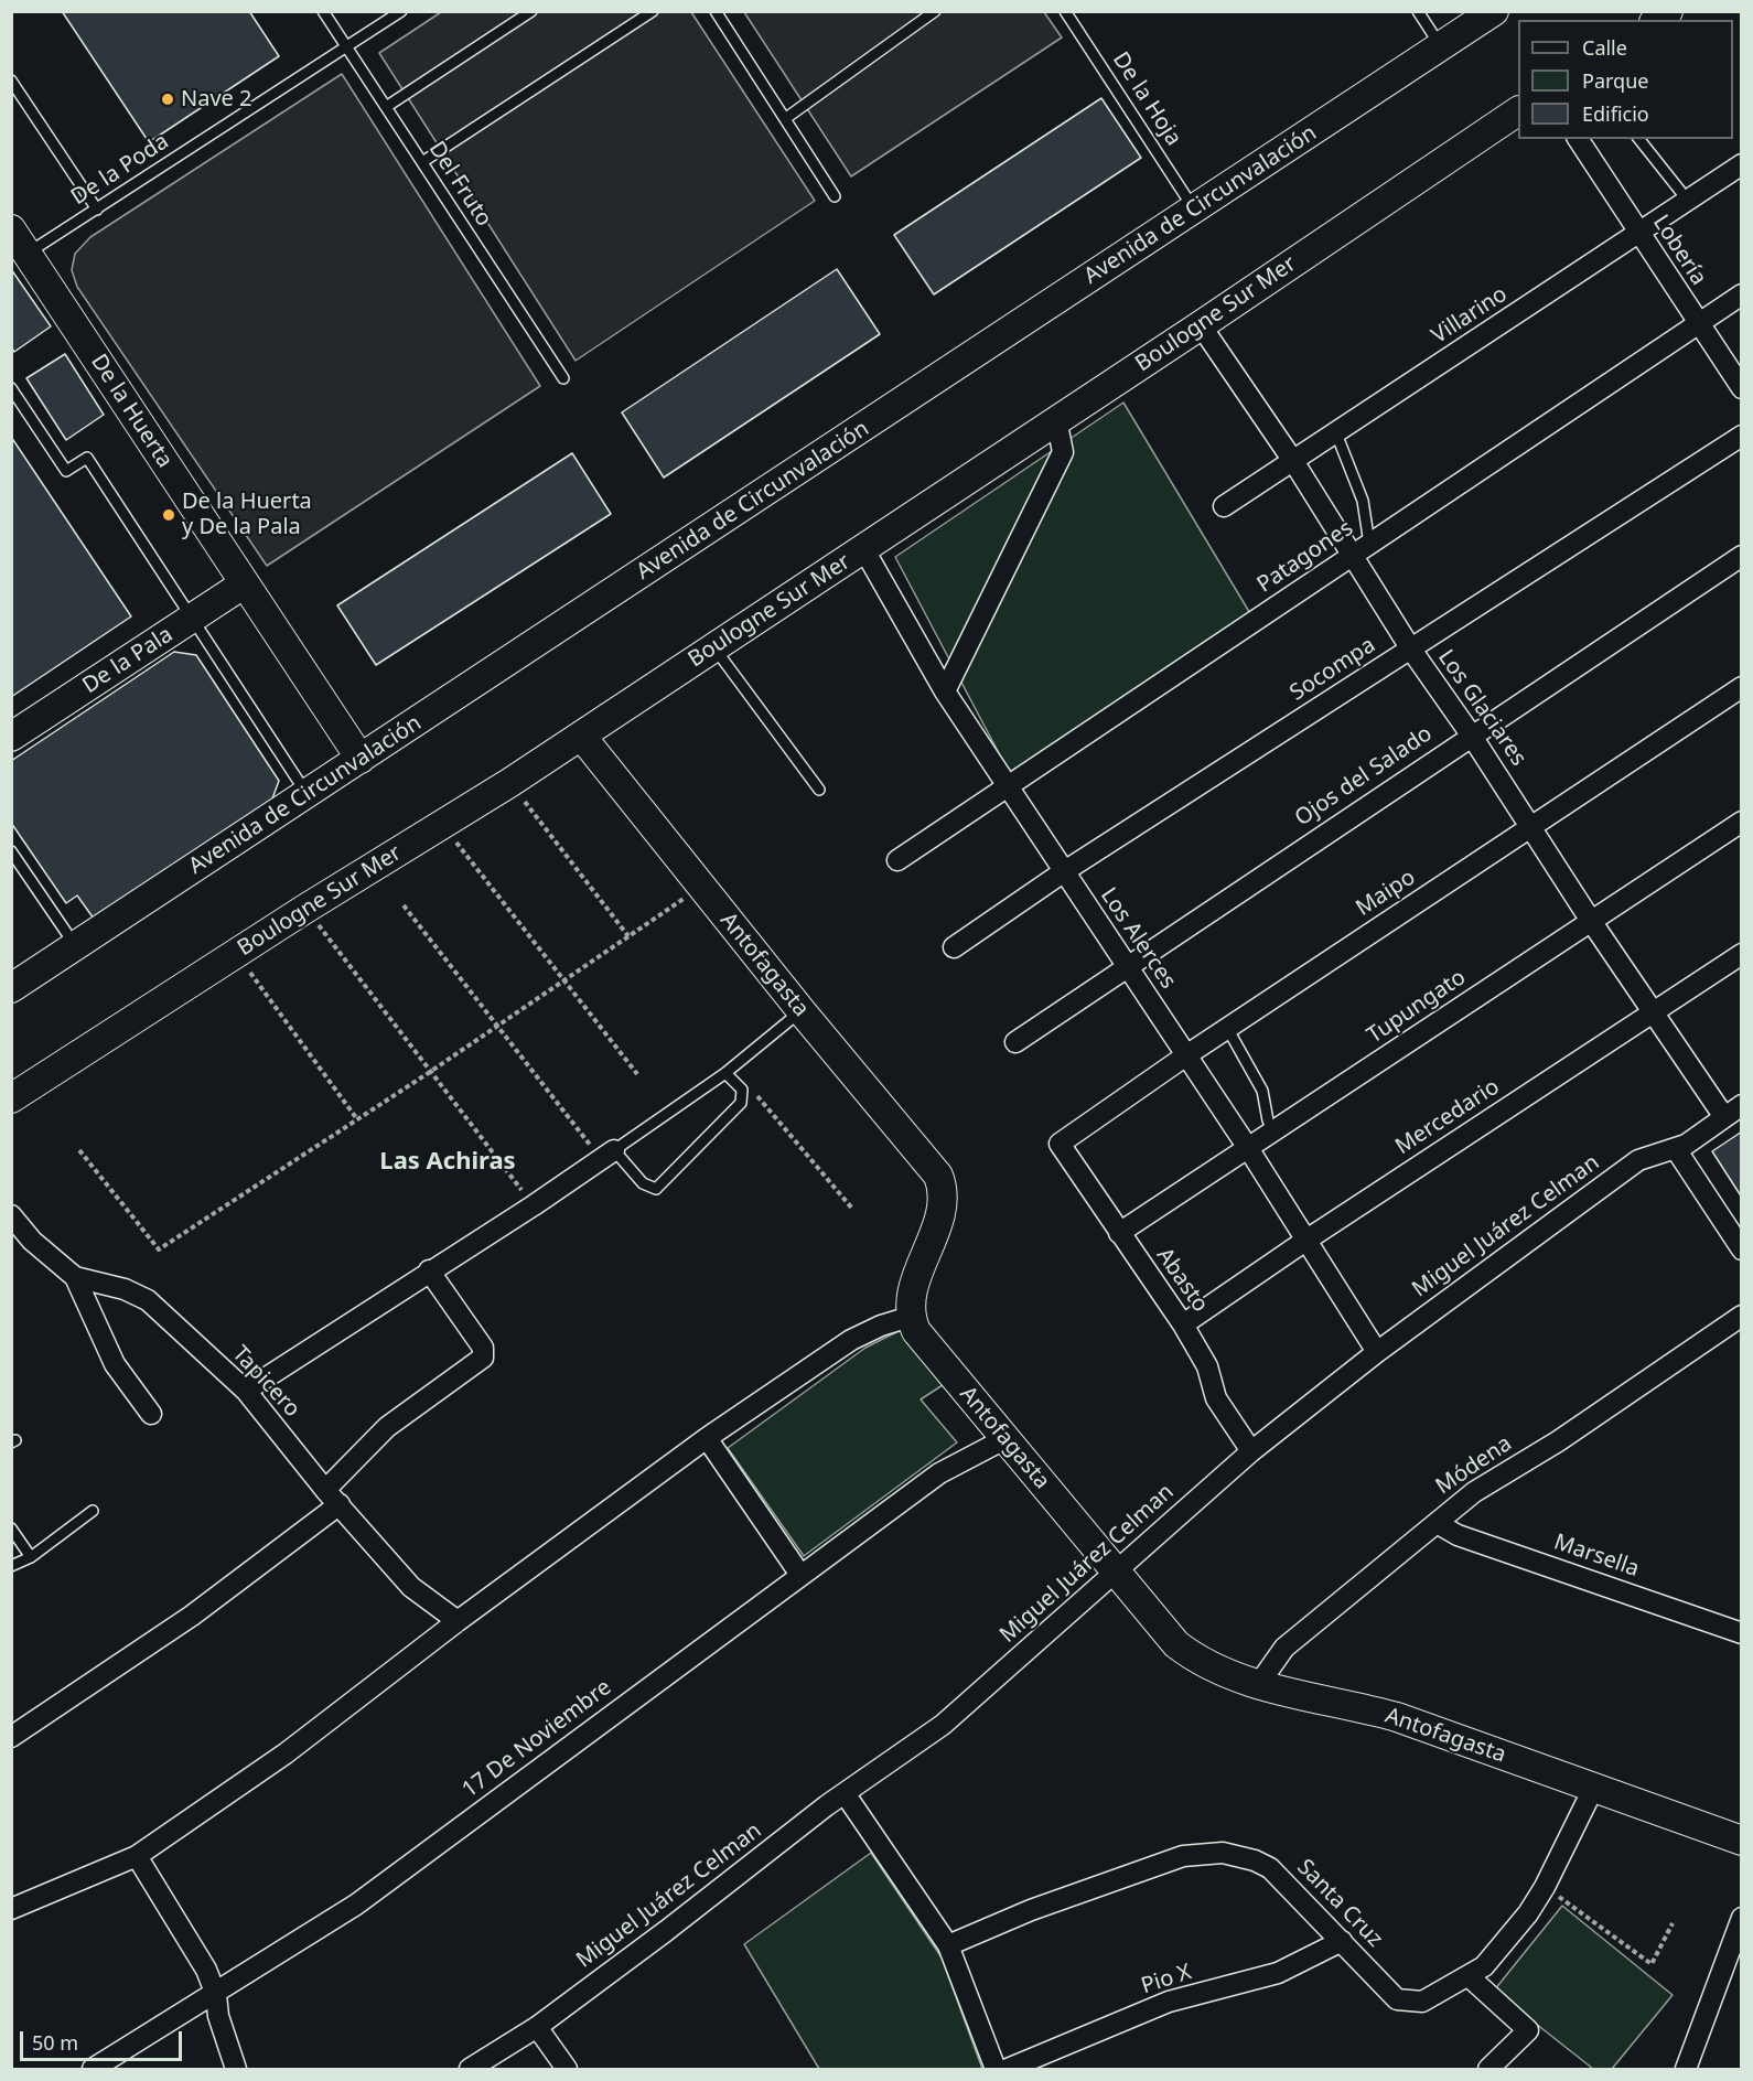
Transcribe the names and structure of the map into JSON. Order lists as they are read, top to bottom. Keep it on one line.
{"streets":{"street":["Avenida de Circunvalación","Lobería","Boulogne Sur Mer","Villarino","De la Huerta","Patagones","De la Pala","Socompa","Los Glaciares","Ojos del Salado","Maipo","Los Alerces","Antofagasta","Tupungato","Mercedario","Miguel Juárez Celman","Abasto","Tapicero","Módena","Marsella","17 De Noviembre","Santa Cruz","Pio X"],"lane":["De la Hoja","De la Poda","Del Fruto"]},"crossings":[["De la Hoja","Avenida de Circunvalación"],["De la Poda","Del Fruto"],["De la Poda","De la Huerta"],["Avenida de Circunvalación","De la Huerta"],["Lobería","Villarino"],["Lobería","Patagones"],["Boulogne Sur Mer","Los Glaciares"],["Boulogne Sur Mer","Los Alerces"],["Boulogne Sur Mer","Antofagasta"],["Villarino","Los Glaciares"],["De la Huerta","De la Pala"],["Patagones","Los Glaciares"],["Patagones","Los Alerces"],["Socompa","Los Glaciares"],["Socompa","Los Alerces"],["Los Glaciares","Ojos del Salado"],["Los Glaciares","Maipo"],["Los Glaciares","Tupungato"],["Los Glaciares","Mercedario"],["Los Glaciares","Miguel Juárez Celman"],["Ojos del Salado","Los Alerces"],["Maipo","Los Alerces"],["Maipo","Abasto"],["Los Alerces","Tupungato"],["Los Alerces","Mercedario"],["Los Alerces","Miguel Juárez Celman"],["Antofagasta","Miguel Juárez Celman"],["Antofagasta","Módena"],["Antofagasta","17 De Noviembre"],["Antofagasta","Santa Cruz"],["Tupungato","Abasto"],["Mercedario","Abasto"],["Miguel Juárez Celman","Abasto"],["Módena","Marsella"],["Santa Cruz","Pio X"]],"districts":["Las Achiras"],"places":["Nave 2","De la Huerta y De la Pala"],"legend":["Calle","Parque","Edificio"],"scale_bar":"50 m"}
